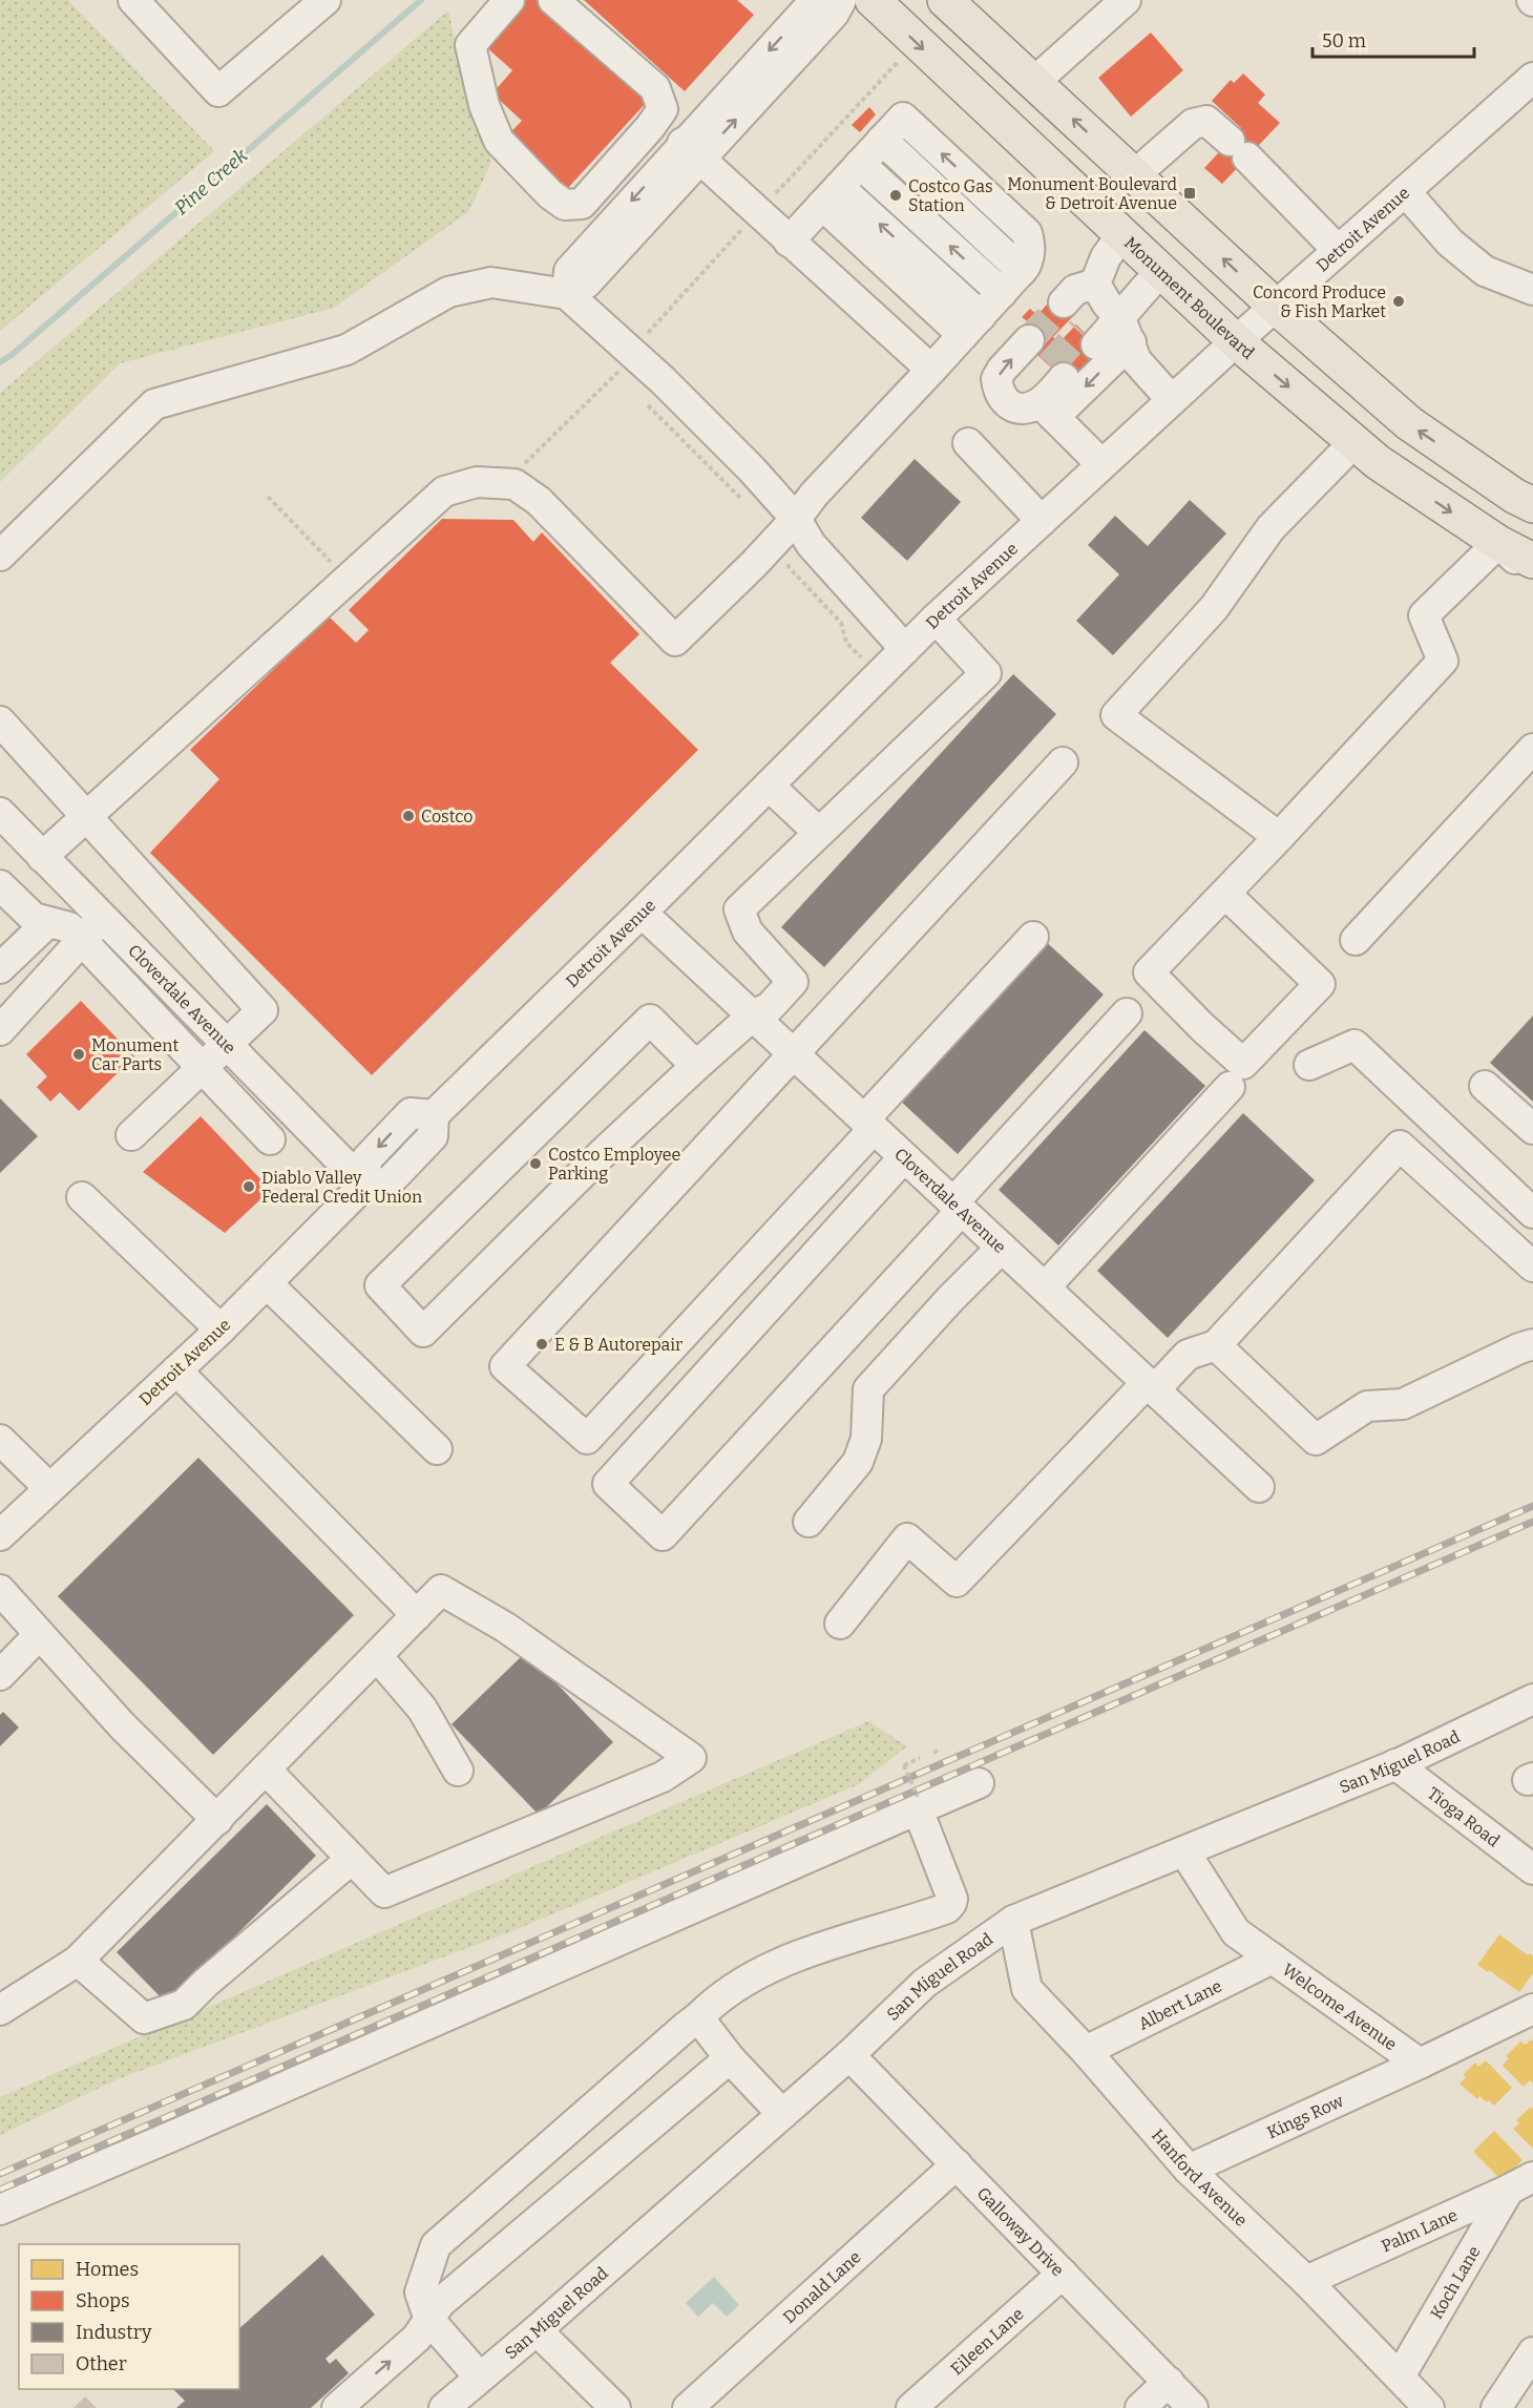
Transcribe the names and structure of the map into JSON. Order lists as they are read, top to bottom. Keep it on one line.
{"streets":{"main road":["Monument Boulevard"],"street":["Detroit Avenue","Cloverdale Avenue","San Miguel Road","Tioga Road","Albert Lane","Welcome Avenue","Kings Row","Hanford Avenue","Palm Lane","Galloway Drive","Koch Lane","Donald Lane","Eileen Lane"]},"crossings":[["Detroit Avenue","Monument Boulevard"],["Detroit Avenue","Cloverdale Avenue"],["San Miguel Road","Tioga Road"],["San Miguel Road","Welcome Avenue"],["San Miguel Road","Hanford Avenue"],["San Miguel Road","Galloway Drive"],["Albert Lane","Welcome Avenue"],["Albert Lane","Hanford Avenue"],["Welcome Avenue","Kings Row"],["Kings Row","Hanford Avenue"],["Hanford Avenue","Palm Lane"],["Hanford Avenue","Koch Lane"],["Palm Lane","Koch Lane"],["Galloway Drive","Donald Lane"],["Galloway Drive","Eileen Lane"]],"water":["Pine Creek"],"places":{"transit":["Monument Boulevard & Detroit Avenue"],"other":["Costco Gas Station","Concord Produce & Fish Market","Costco","Monument Car Parts","Costco Employee Parking","Diablo Valley Federal Credit Union","E & B Autorepair"]},"legend":["Homes","Shops","Industry","Other"],"scale_bar":"50 m"}
